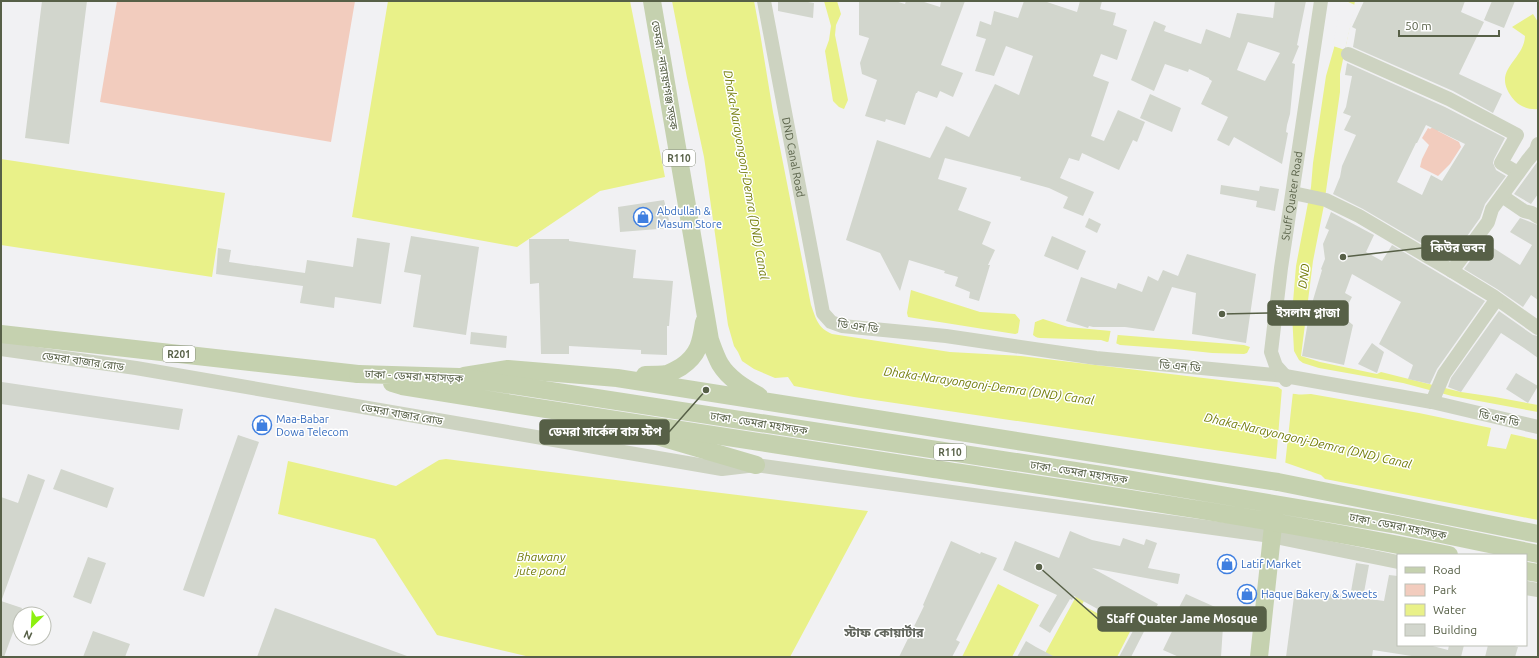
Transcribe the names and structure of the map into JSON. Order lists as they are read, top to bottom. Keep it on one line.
{"streets":{"main road":["ডেমরা - নারায়ণগঞ্জ সড়ক","R110","R201","ঢাকা - ডেমরা মহাসড়ক"],"street":["DND Canal Road","Stuff Quater Road","ডি এন ডি","ডেমরা বাজার রোড"]},"crossings":[["DND Canal Road","ডি এন ডি"],["Stuff Quater Road","ডি এন ডি"],["R201","ঢাকা - ডেমরা মহাসড়ক"]],"districts":["স্টাফ কোয়ার্টার"],"water":["Dhaka-Narayongonj-Demra (DND) Canal","DND","Bhawany jute pond"],"places":{"shop":["Abdullah & Masum Store","Maa-Babar Dowa Telecom","Latif Market","Haque Bakery & Sweets"],"other":["কিউর ভবন","ইসলাম প্লাজা","ডেমরা সার্কেল বাস স্টপ","Staff Quater Jame Mosque"]},"legend":["Road","Park","Water","Building"],"scale_bar":"50 m","north":"bottom left"}
